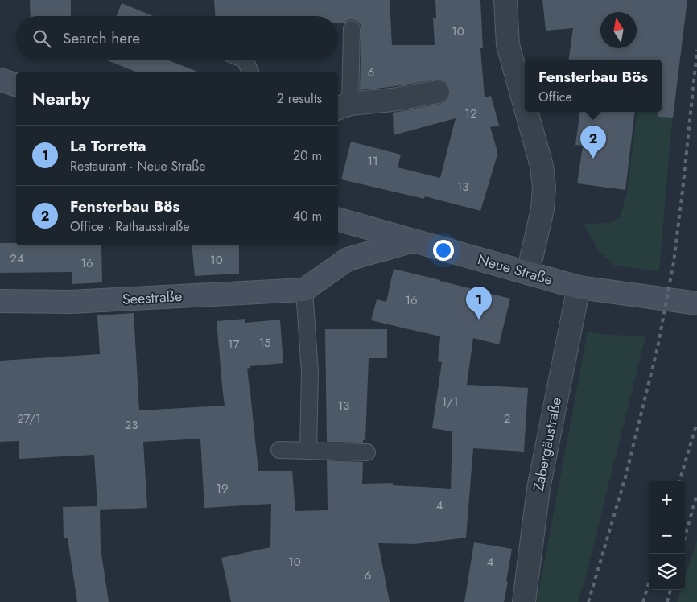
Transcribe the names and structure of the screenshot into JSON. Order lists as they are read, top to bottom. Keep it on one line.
{"streets":{"street":["Neue Straße","Seestraße","Zabergäustraße"]},"crossings":[["Neue Straße","Zabergäustraße"]],"house_numbers":["10","6","12","11","13","24","10","16","16","15","17","1/1","13","27/1","2","23","19","4","10","4","6"],"north":"top","page":{"search":"Search here","popup":["Fensterbau Bös","Office"],"heading":["Nearby","2 results"],"list":[{"mark":"1","name":"La Torretta","note":"Restaurant · Neue Straße","value":"20 m"},{"mark":"2","name":"Fensterbau Bös","note":"Office · Rathausstraße","value":"40 m"}],"pins":["2","1"],"map_buttons":["+","−"]}}
